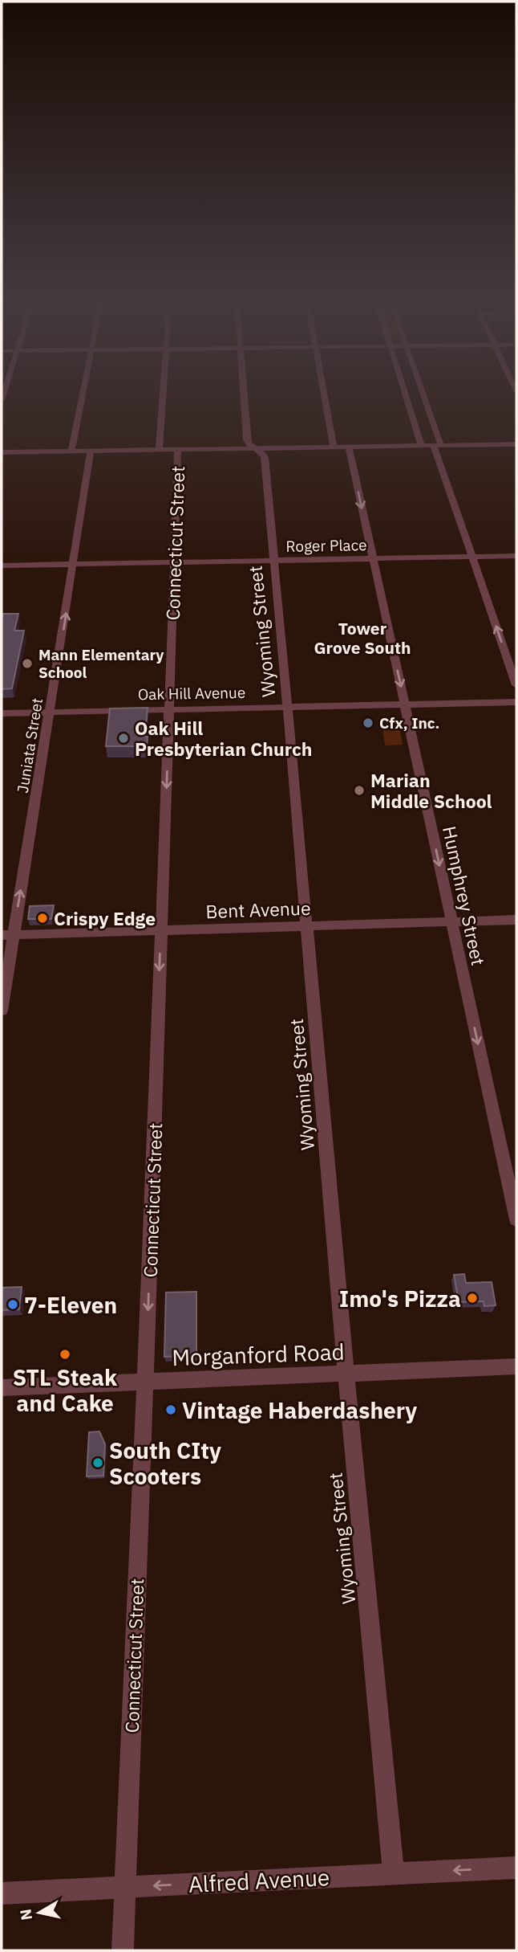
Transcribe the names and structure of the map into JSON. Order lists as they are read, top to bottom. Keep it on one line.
{"streets":{"street":["Connecticut Street","Roger Place","Wyoming Street","Oak Hill Avenue","Juniata Street","Humphrey Street","Bent Avenue","Morganford Road","Alfred Avenue"]},"crossings":[["Connecticut Street","Roger Place"],["Connecticut Street","Oak Hill Avenue"],["Connecticut Street","Bent Avenue"],["Connecticut Street","Morganford Road"],["Connecticut Street","Alfred Avenue"],["Roger Place","Wyoming Street"],["Roger Place","Juniata Street"],["Roger Place","Humphrey Street"],["Wyoming Street","Oak Hill Avenue"],["Wyoming Street","Bent Avenue"],["Wyoming Street","Morganford Road"],["Wyoming Street","Alfred Avenue"],["Oak Hill Avenue","Juniata Street"],["Oak Hill Avenue","Humphrey Street"],["Juniata Street","Bent Avenue"],["Humphrey Street","Bent Avenue"]],"one_way":["Connecticut Street","Juniata Street","Alfred Avenue"],"districts":["Tower Grove South"],"places":["Mann Elementary School","Cfx, Inc.","Oak Hill Presbyterian Church","Marian Middle School","Crispy Edge","Imo's Pizza","7-Eleven","STL Steak and Cake","Vintage Haberdashery","South CIty Scooters"],"north":"left"}
